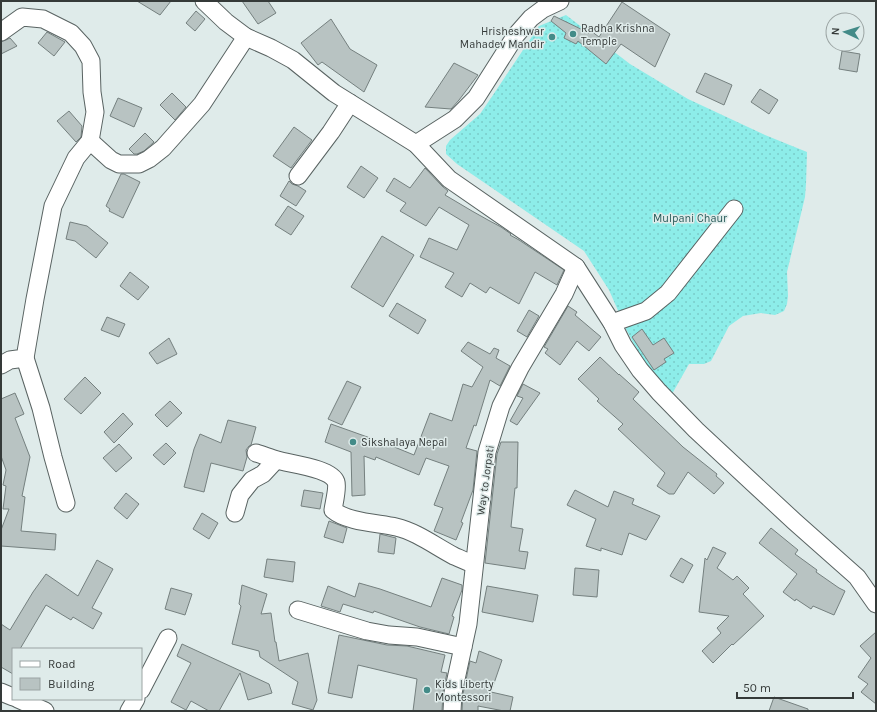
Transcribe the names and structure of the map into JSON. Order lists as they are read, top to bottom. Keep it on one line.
{"streets":{"street":["Way to Jorpati"]},"parks":["Mulpani Chaur"],"places":["Radha Krishna Temple","Hrisheshwar Mahadev Mandir","Sikshalaya Nepal","Kids Liberty Montessori"],"legend":["Road","Building"],"scale_bar":"50 m","north":"left"}
